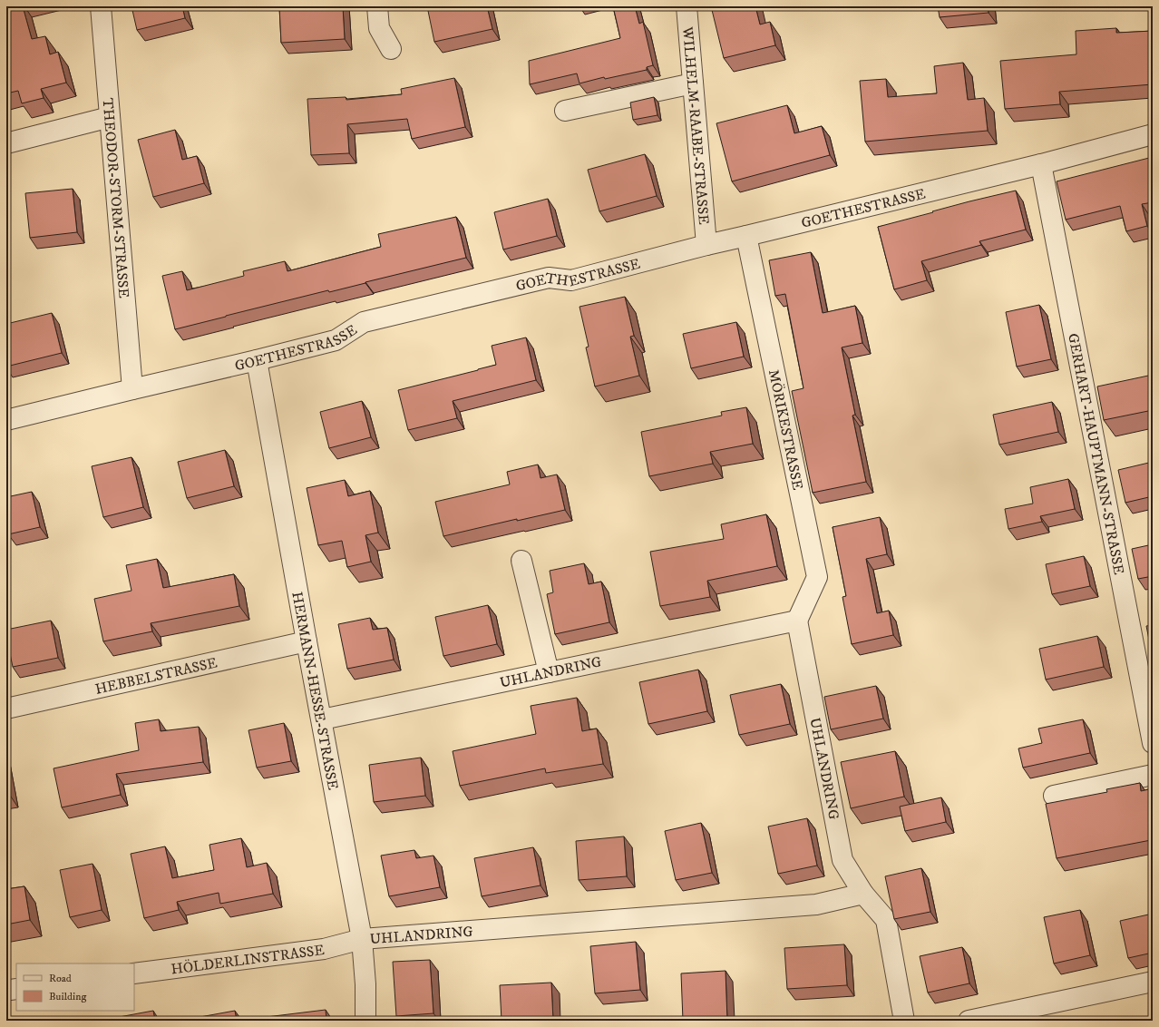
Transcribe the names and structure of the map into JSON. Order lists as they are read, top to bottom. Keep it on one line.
{"streets":{"street":["WILHELM-RAABE-STRASSE","THEODOR-STORM-STRASSE","GOETHESTRASSE","MÖRIKESTRASSE","GERHART-HAUPTMANN-STRASSE","UHLANDRING","HEBBELSTRASSE","HERMANN-HESSE-STRASSE","HÖLDERLINSTRASSE"]},"crossings":[["WILHELM-RAABE-STRASSE","GOETHESTRASSE"],["THEODOR-STORM-STRASSE","GOETHESTRASSE"],["GOETHESTRASSE","MÖRIKESTRASSE"],["GOETHESTRASSE","GERHART-HAUPTMANN-STRASSE"],["GOETHESTRASSE","HERMANN-HESSE-STRASSE"],["MÖRIKESTRASSE","UHLANDRING"],["UHLANDRING","HERMANN-HESSE-STRASSE"],["UHLANDRING","HÖLDERLINSTRASSE"],["HEBBELSTRASSE","HERMANN-HESSE-STRASSE"],["HERMANN-HESSE-STRASSE","HÖLDERLINSTRASSE"]],"legend":["Road","Building"]}
